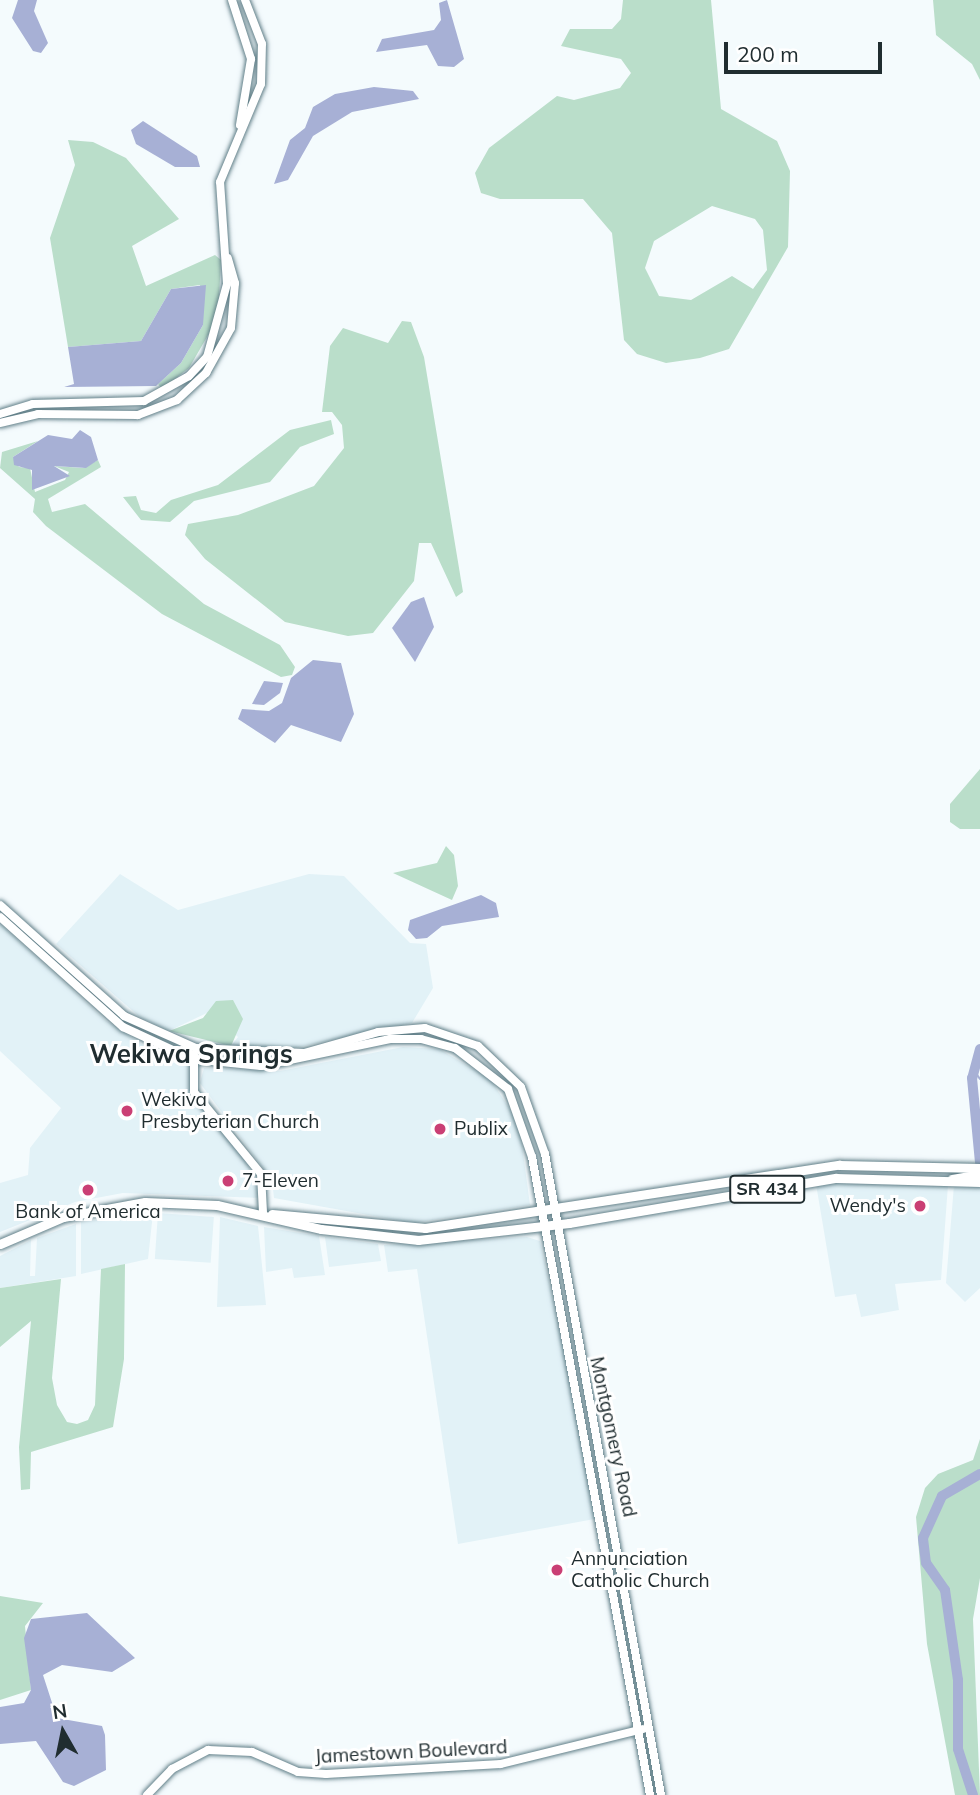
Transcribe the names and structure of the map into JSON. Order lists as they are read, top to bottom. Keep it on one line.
{"streets":{"main road":["SR 434","Montgomery Road","Jamestown Boulevard"]},"crossings":[["SR 434","Montgomery Road"],["Montgomery Road","Jamestown Boulevard"]],"districts":["Wekiwa Springs"],"places":["Wekiva Presbyterian Church","Publix","7-Eleven","Bank of America","Wendy's","Annunciation Catholic Church"],"scale_bar":"200 m","north":"top"}
